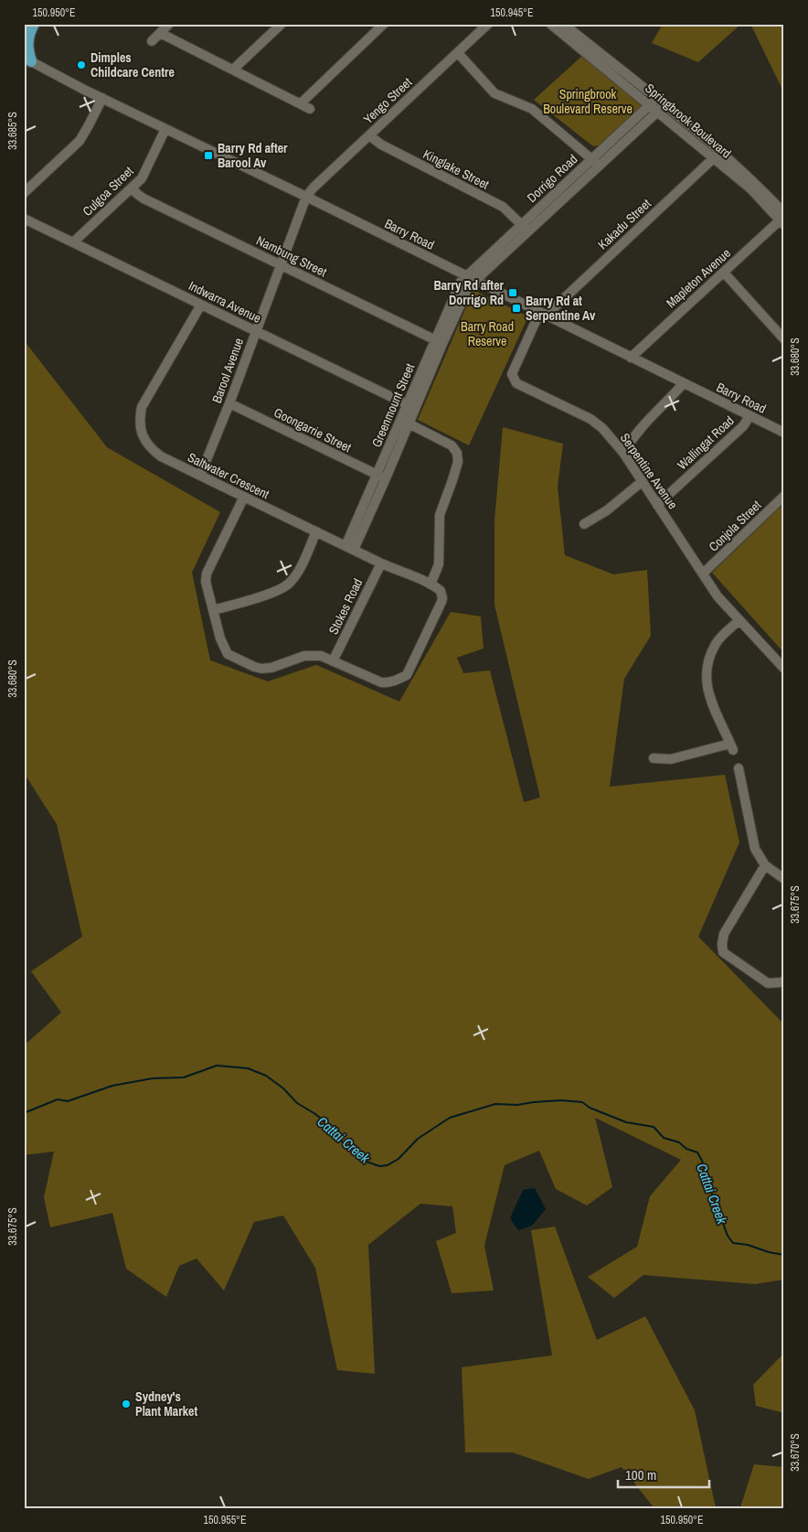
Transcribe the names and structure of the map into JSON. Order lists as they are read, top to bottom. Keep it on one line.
{"streets":{"street":["Yengo Street","Springbrook Boulevard","Kinglake Street","Dorrigo Road","Culgoa Street","Kakadu Street","Barry Road","Nambung Street","Mapleton Avenue","Indwarra Avenue","Barool Avenue","Greenmount Street","Goongarrie Street","Wallingat Road","Serpentine Avenue","Saltwater Crescent","Conjola Street","Stokes Road"]},"crossings":[["Yengo Street","Kinglake Street"],["Yengo Street","Barry Road"],["Yengo Street","Barool Avenue"],["Springbrook Boulevard","Dorrigo Road"],["Springbrook Boulevard","Kakadu Street"],["Springbrook Boulevard","Mapleton Avenue"],["Kinglake Street","Dorrigo Road"],["Dorrigo Road","Barry Road"],["Dorrigo Road","Greenmount Street"],["Culgoa Street","Barry Road"],["Culgoa Street","Nambung Street"],["Culgoa Street","Indwarra Avenue"],["Kakadu Street","Barry Road"],["Kakadu Street","Serpentine Avenue"],["Barry Road","Mapleton Avenue"],["Barry Road","Barool Avenue"],["Barry Road","Greenmount Street"],["Barry Road","Wallingat Road"],["Barry Road","Serpentine Avenue"],["Nambung Street","Barool Avenue"],["Nambung Street","Greenmount Street"],["Indwarra Avenue","Barool Avenue"],["Indwarra Avenue","Greenmount Street"],["Indwarra Avenue","Saltwater Crescent"],["Barool Avenue","Goongarrie Street"],["Barool Avenue","Saltwater Crescent"],["Greenmount Street","Goongarrie Street"],["Greenmount Street","Saltwater Crescent"],["Wallingat Road","Serpentine Avenue"],["Serpentine Avenue","Conjola Street"],["Saltwater Crescent","Stokes Road"]],"water":["Cattai Creek"],"parks":["Springbrook Boulevard Reserve","Barry Road Reserve"],"places":{"other":["Dimples Childcare Centre","Sydney's Plant Market"],"transit":["Barry Rd after Barool Av","Barry Rd after Dorrigo Rd","Barry Rd at Serpentine Av"]},"scale_bar":"100 m","coordinates":["150.950°E","150.945°E","33.685°S","33.680°S","33.675°S","33.670°S","150.955°E"]}
